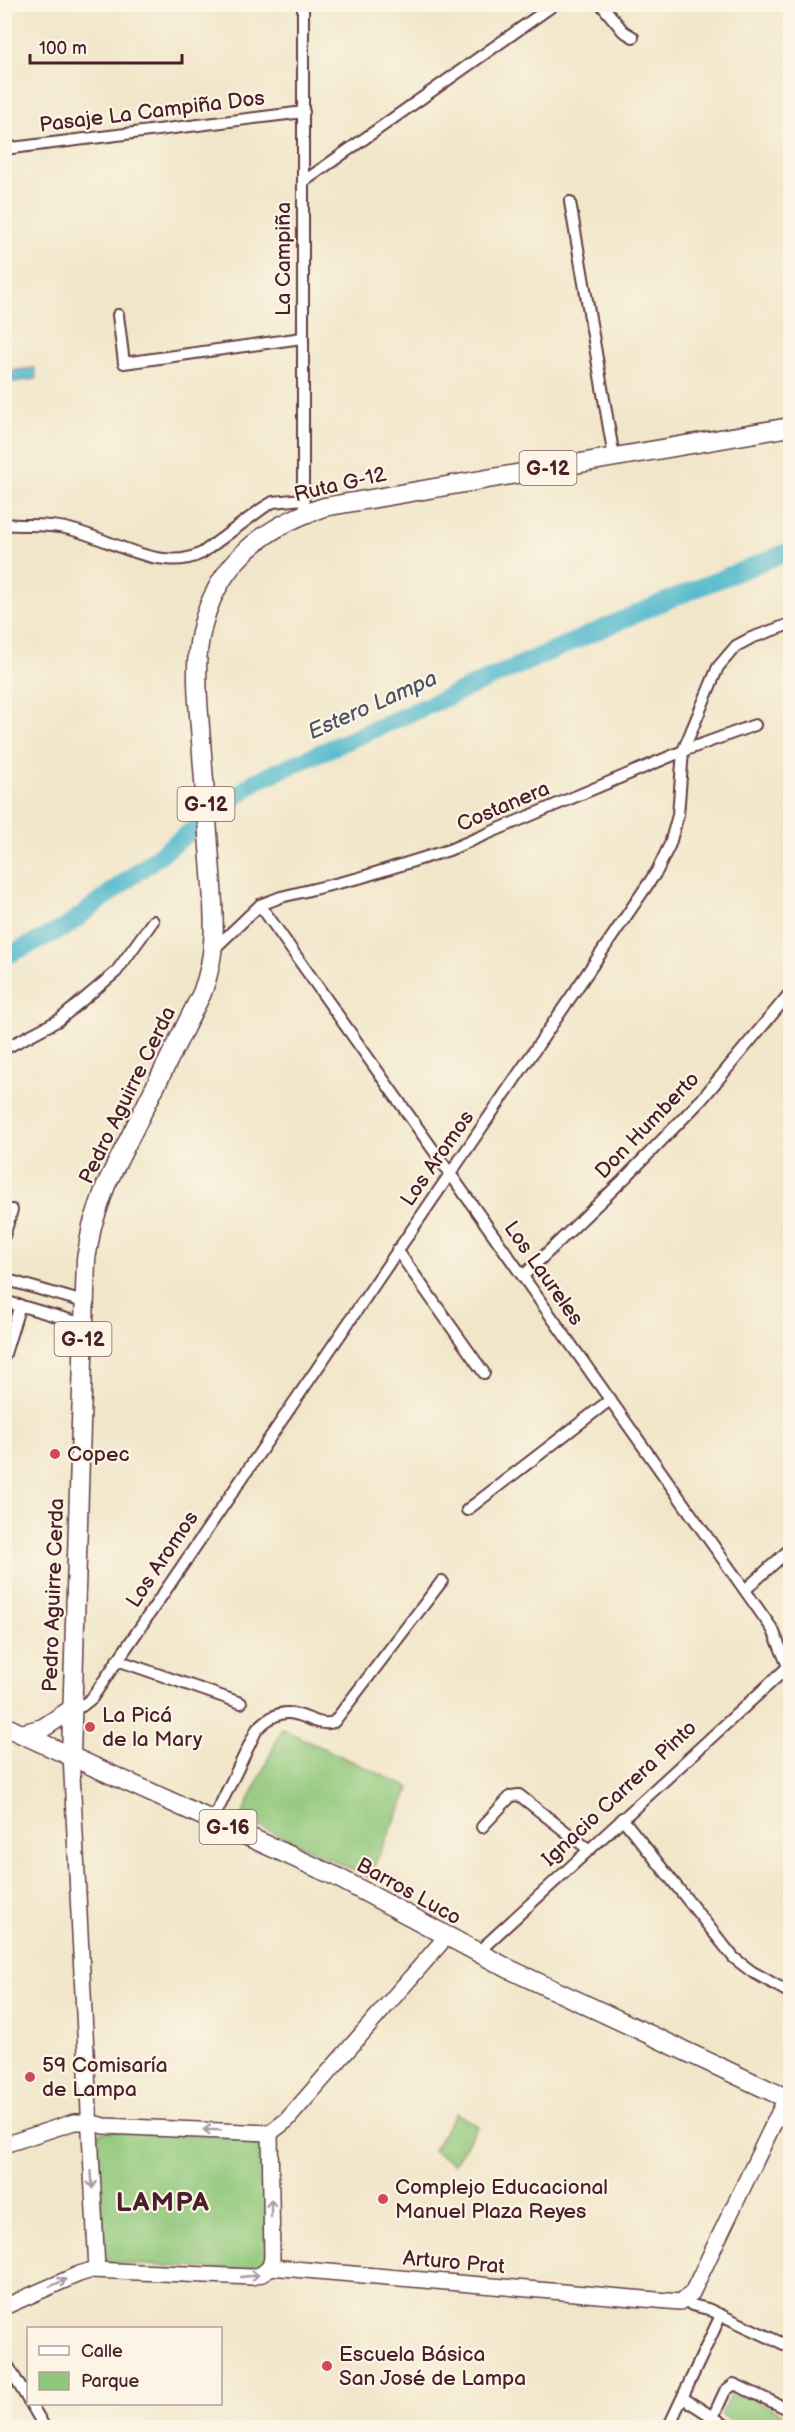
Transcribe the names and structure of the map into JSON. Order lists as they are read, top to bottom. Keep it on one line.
{"streets":{"main road":["G-12","Ruta G-12","Pedro Aguirre Cerda","G-16","Barros Luco","Arturo Prat"],"street":["Pasaje La Campiña Dos","La Campiña","Costanera","Don Humberto","Los Aromos","Los Laureles","Ignacio Carrera Pinto"]},"crossings":[["Pasaje La Campiña Dos","La Campiña"],["La Campiña","Ruta G-12"],["Ruta G-12","Pedro Aguirre Cerda"],["Costanera","Los Aromos"],["Costanera","Los Laureles"],["Pedro Aguirre Cerda","Los Aromos"],["Pedro Aguirre Cerda","Barros Luco"],["Pedro Aguirre Cerda","Arturo Prat"],["Don Humberto","Los Laureles"],["Los Aromos","Los Laureles"],["Los Laureles","Ignacio Carrera Pinto"],["Ignacio Carrera Pinto","Barros Luco"]],"one_way":["Arturo Prat"],"districts":["LAMPA"],"water":["Estero Lampa"],"places":["Copec","La Picá de la Mary","59 Comisaría de Lampa","Complejo Educacional Manuel Plaza Reyes","Escuela Básica San José de Lampa"],"legend":["Calle","Parque"],"scale_bar":"100 m"}
